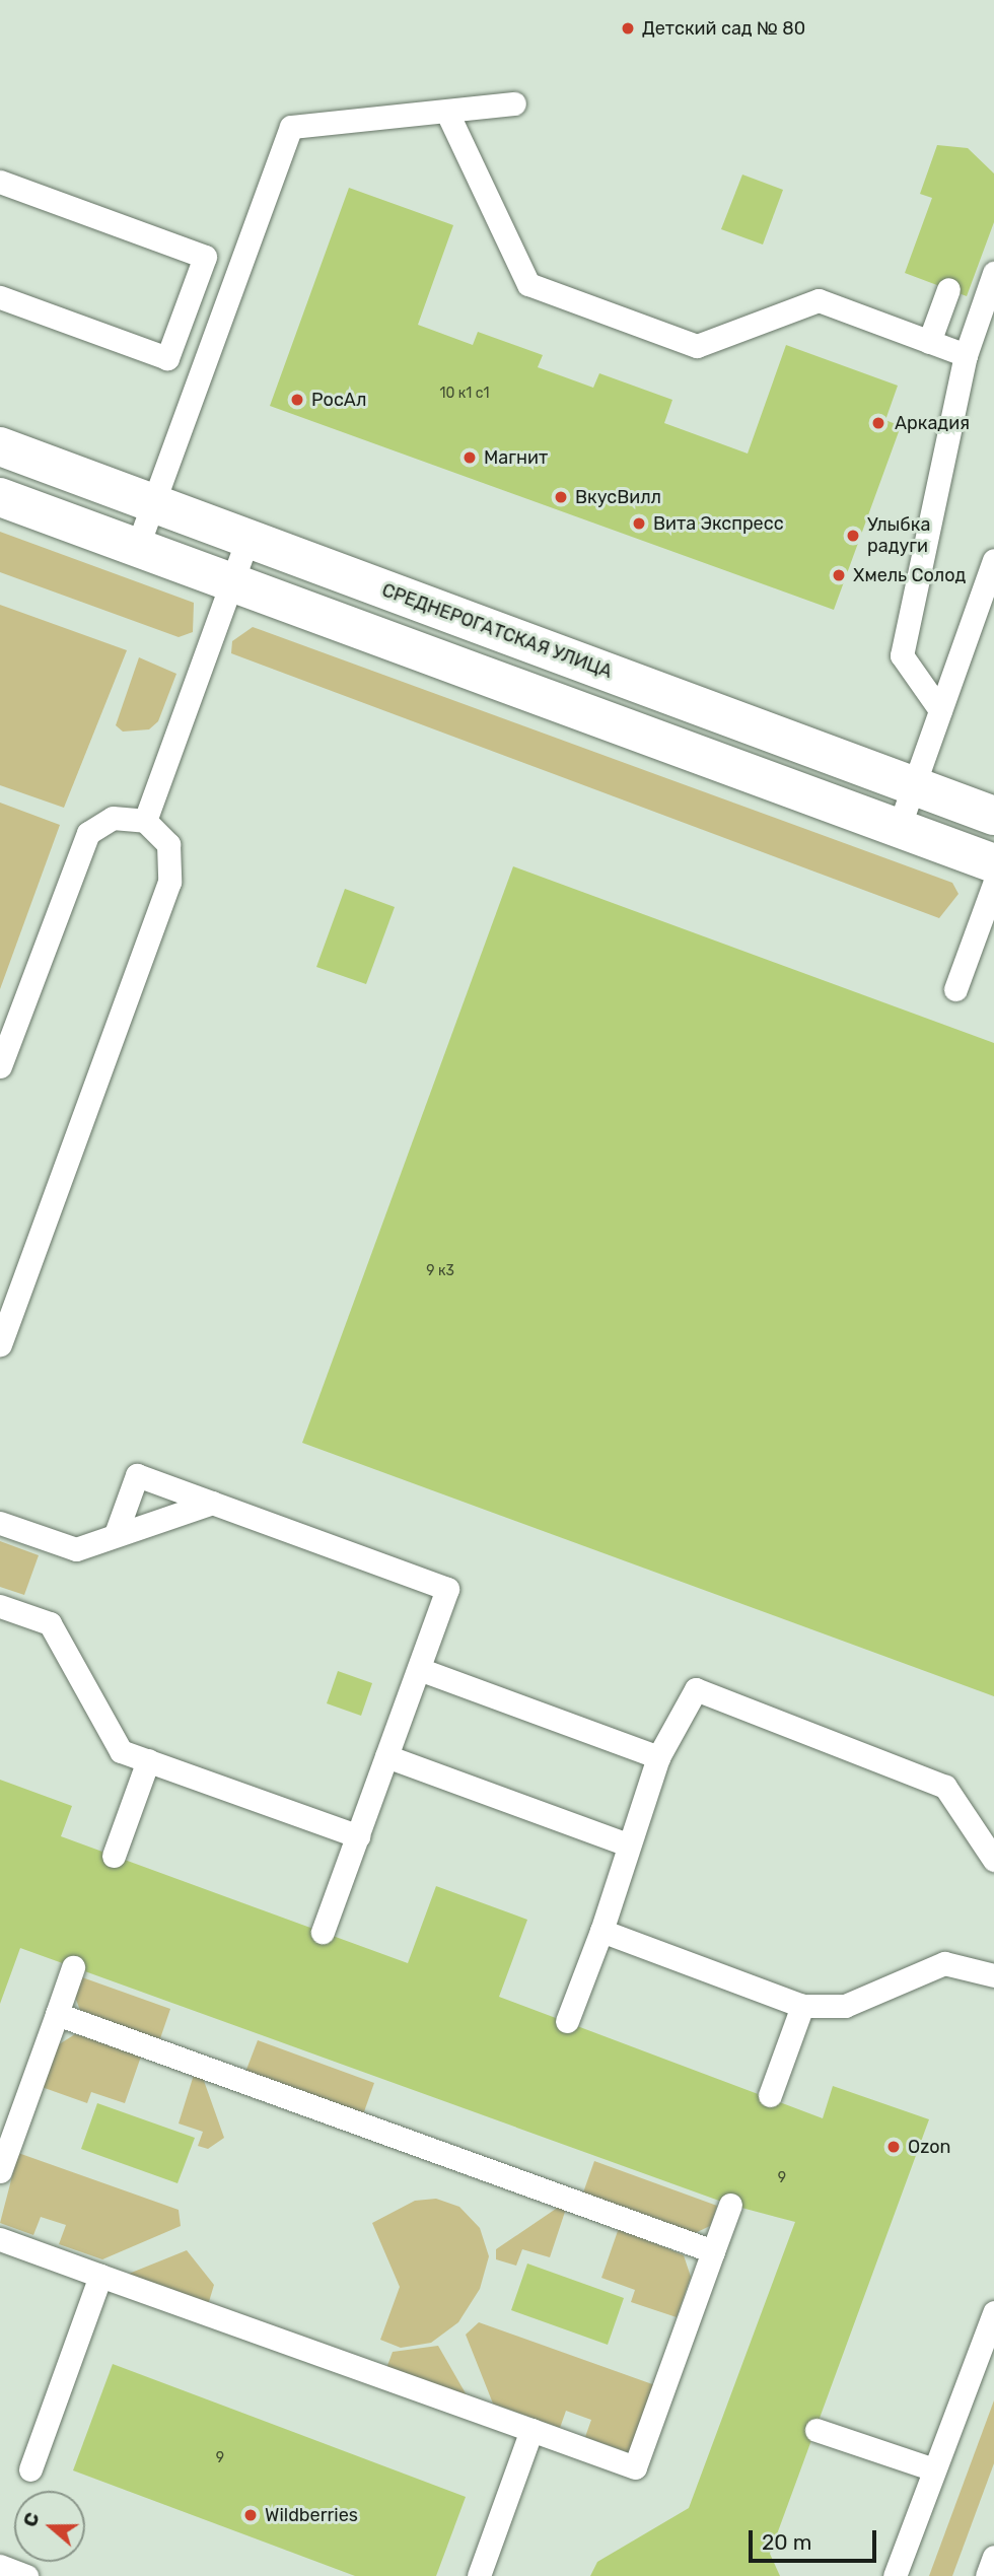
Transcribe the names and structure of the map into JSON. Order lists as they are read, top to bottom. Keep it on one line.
{"streets":{"street":["СРЕДНЕРОГАТСКАЯ УЛИЦА"]},"places":["Детский сад № 80","РосАл","Аркадия","Магнит","ВкусВилл","Вита Экспресс","Улыбка радуги","Хмель Солод","Ozon","Wildberries"],"house_numbers":["10 к1 с1","9 к3","9","9"],"scale_bar":"20 m","north":"left"}
